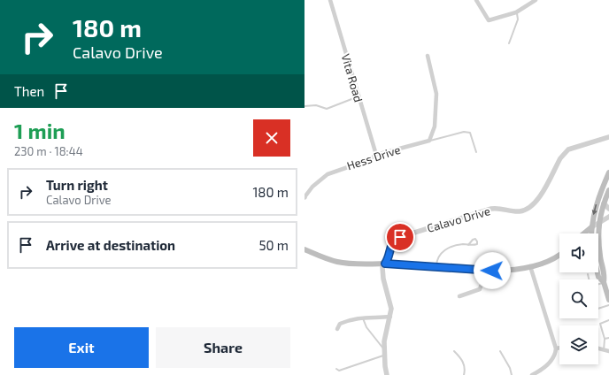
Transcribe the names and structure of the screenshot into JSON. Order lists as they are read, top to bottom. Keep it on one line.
{"streets":{"street":["Vita Road","Hess Drive","Calavo Drive"]},"crossings":[["Vita Road","Hess Drive"]],"page":{"turn":["180 m","Calavo Drive"],"then":"Then","heading":["1 min","230 m · 18:44"],"list":[{"name":"Turn right","note":"Calavo Drive","value":"180 m"},{"name":"Arrive at destination","value":"50 m"}],"buttons":["Exit","Share"]}}
